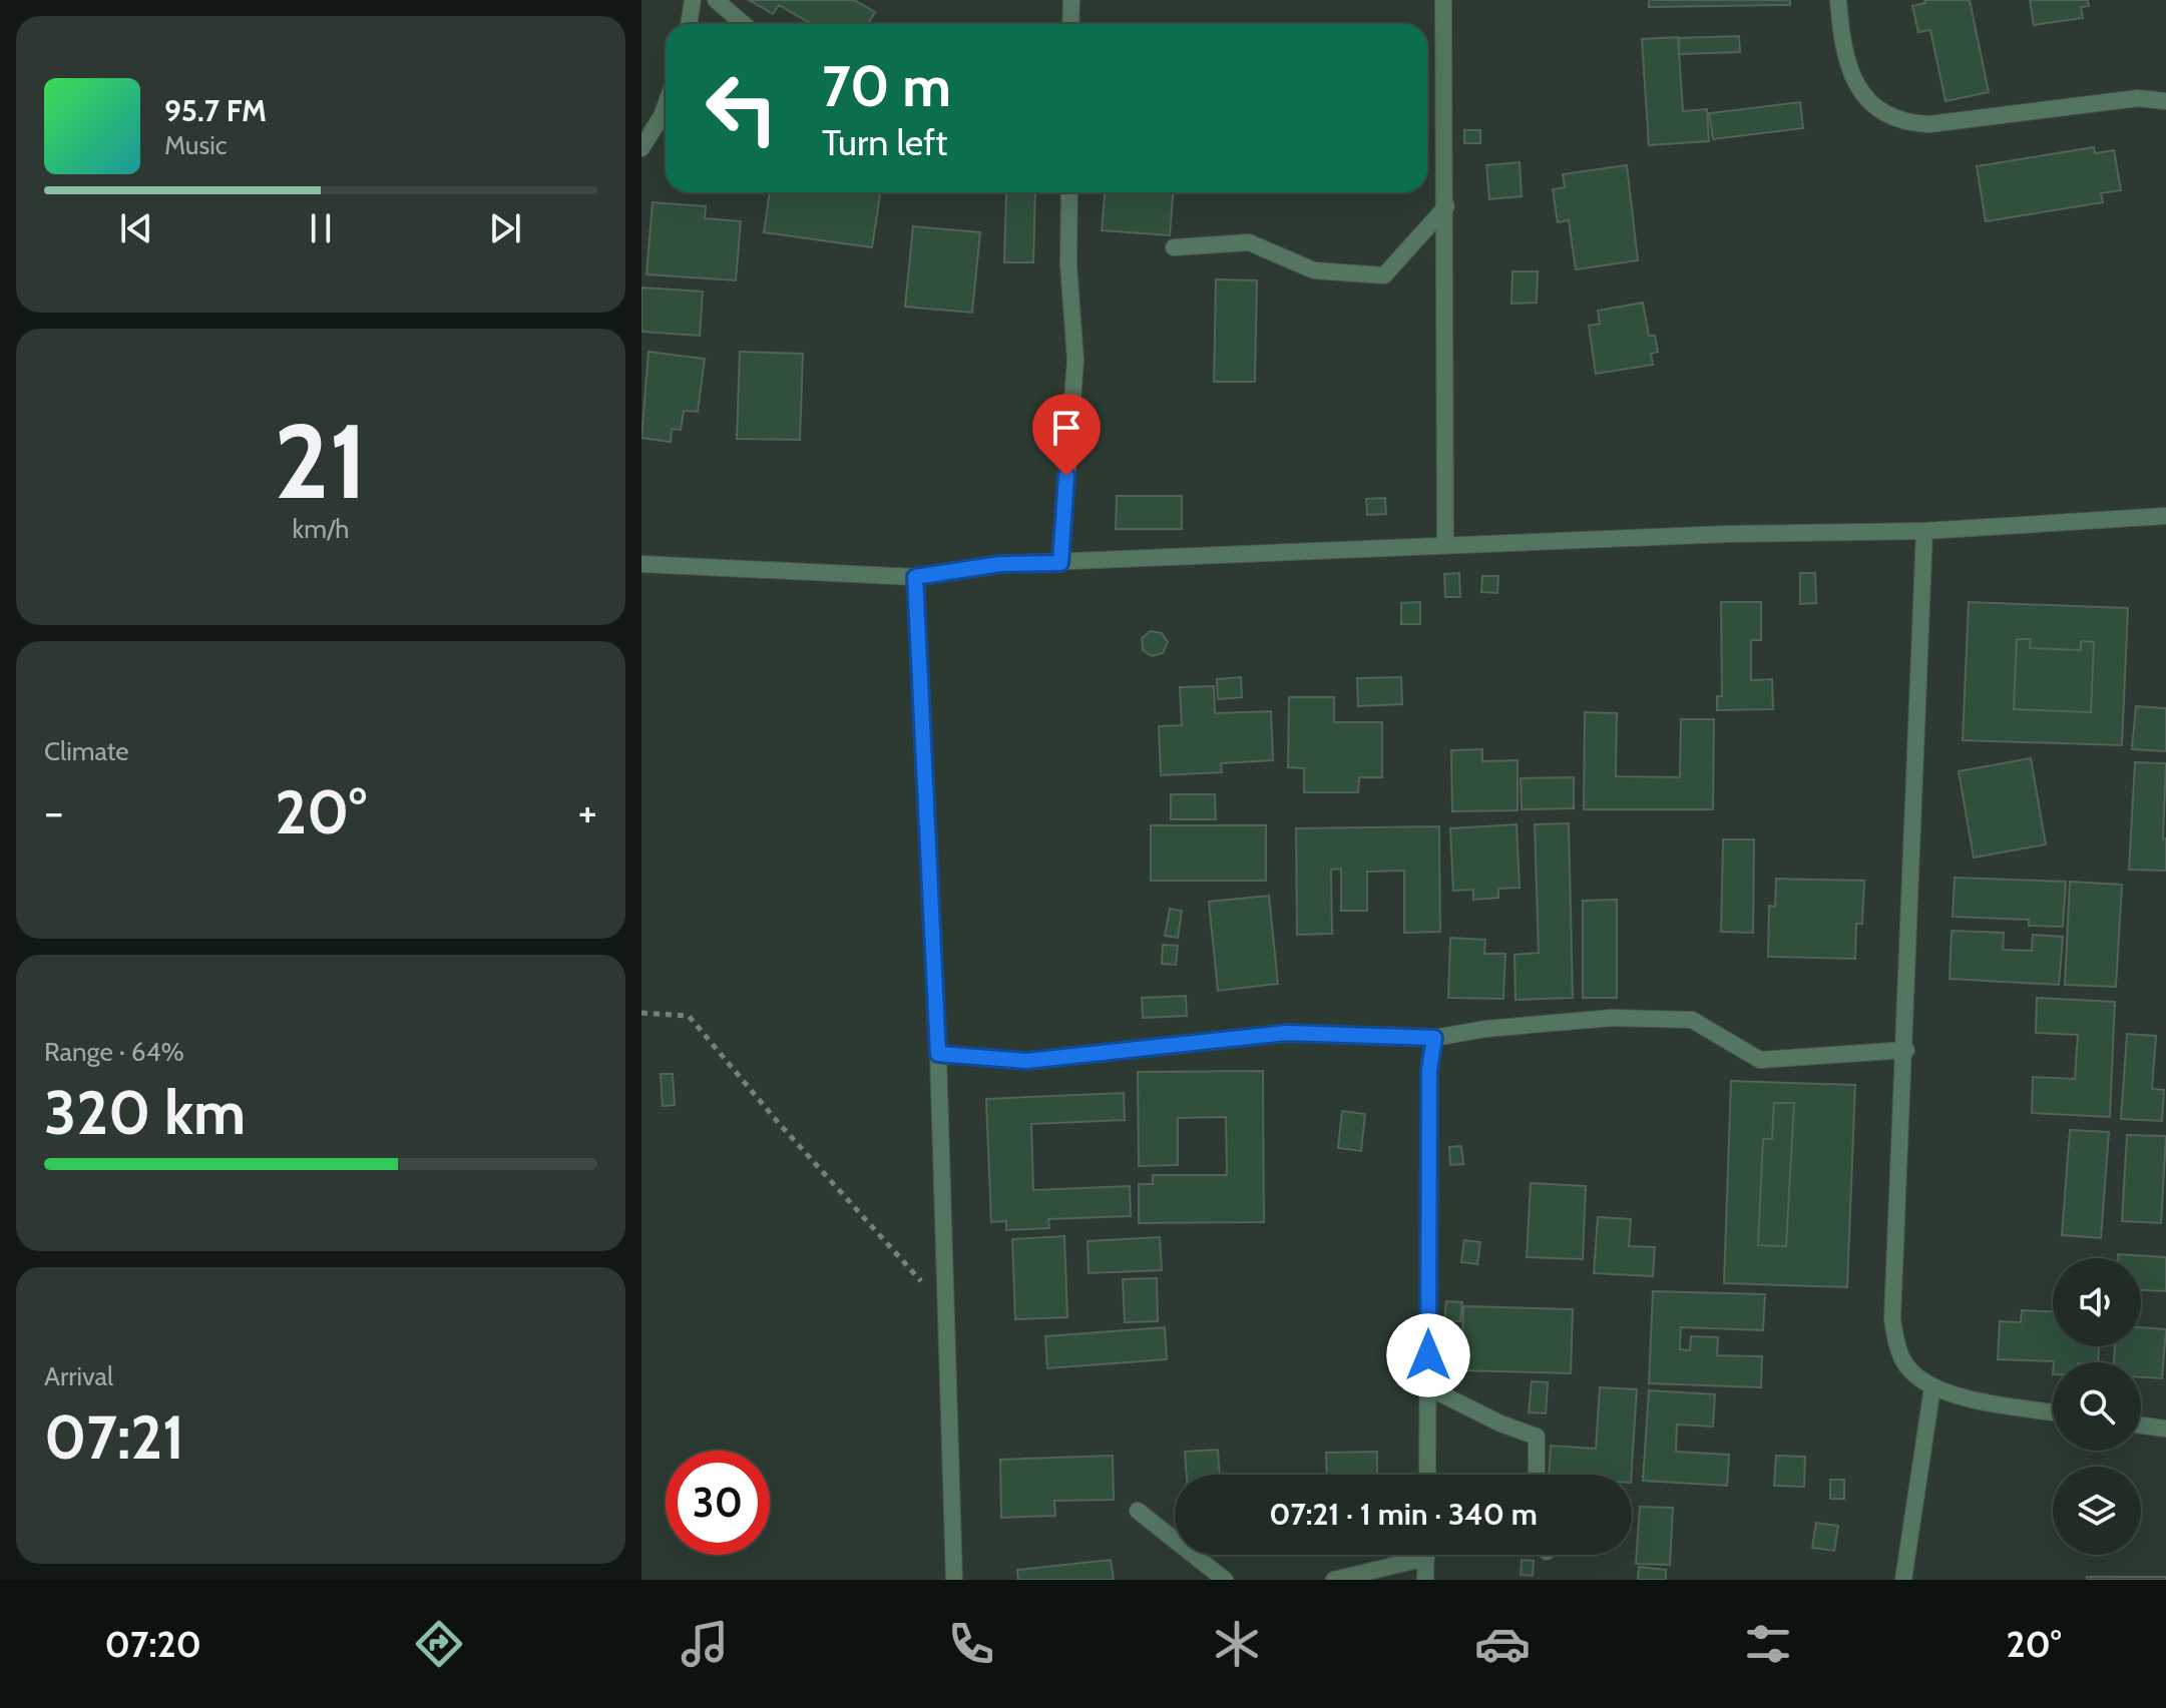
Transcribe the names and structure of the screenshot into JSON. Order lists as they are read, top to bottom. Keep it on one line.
{"page":{"turn":["70 m","Turn left"],"song":["95.7 FM","Music"],"tile":[["21","km/h"],"Climate",["Range · 64%","320 km"],["Arrival","07:21"]],"heat":["−","20°","+"],"limit":"30","trip":"07:21 · 1 min · 340 m","tabs":["07:20","20°"]}}
